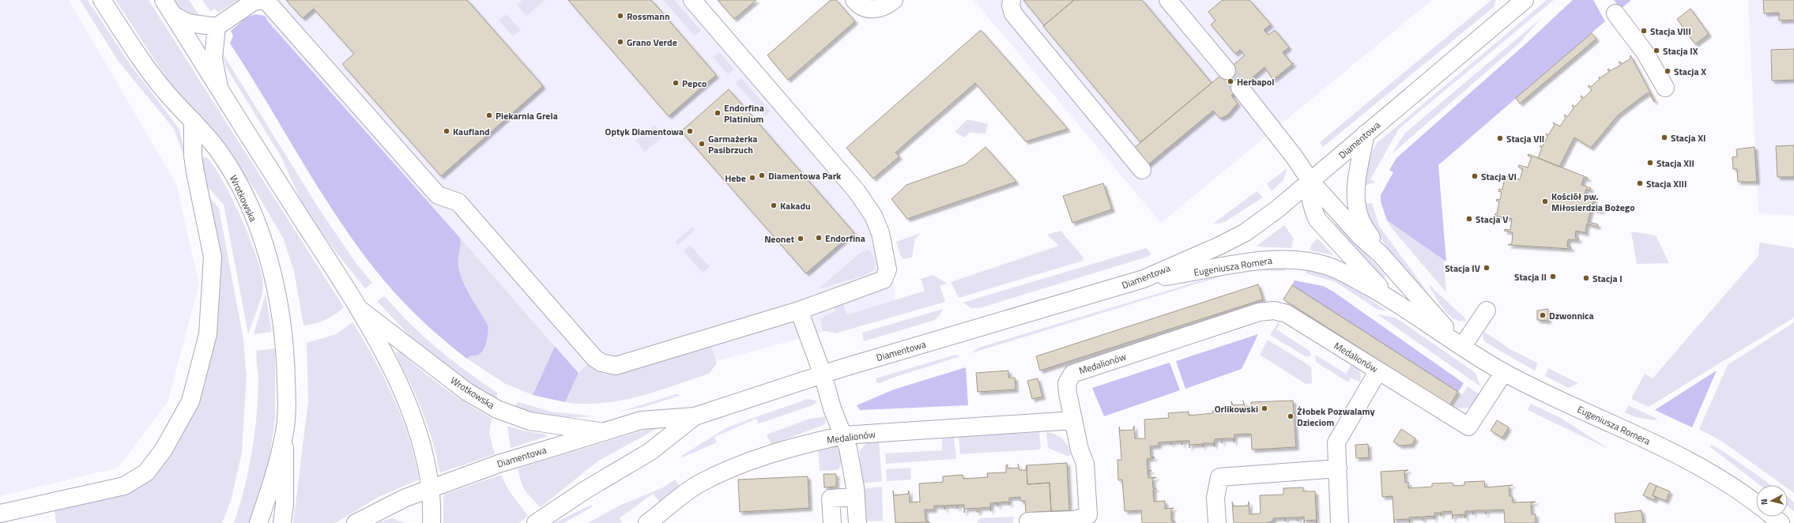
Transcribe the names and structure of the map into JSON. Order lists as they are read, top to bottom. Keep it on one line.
{"streets":{"street":["Diamentowa","Wrotkowska","Eugeniusza Romera","Medalionów"]},"crossings":[["Diamentowa","Wrotkowska"],["Diamentowa","Eugeniusza Romera"],["Eugeniusza Romera","Medalionów"]],"places":["Rossmann","Stacja VIII","Grano Verde","Stacja IX","Stacja X","Herbapol","Pepco","Endorfina Platinium","Piekarnia Grela","Kaufland","Optyk Diamentowa","Stacja XI","Stacja VII","Garmażerka Pasibrzuch","Stacja XII","Diamentowa Park","Stacja VI","Hebe","Stacja XIII","Kościół pw. Miłosierdzia Bożego","Kakadu","Stacja V","Endorfina","Neonet","Stacja IV","Stacja II","Stacja I","Dzwonnica","Orlikowski","Żłobek Pozwalamy Dzieciom"],"north":"left"}
